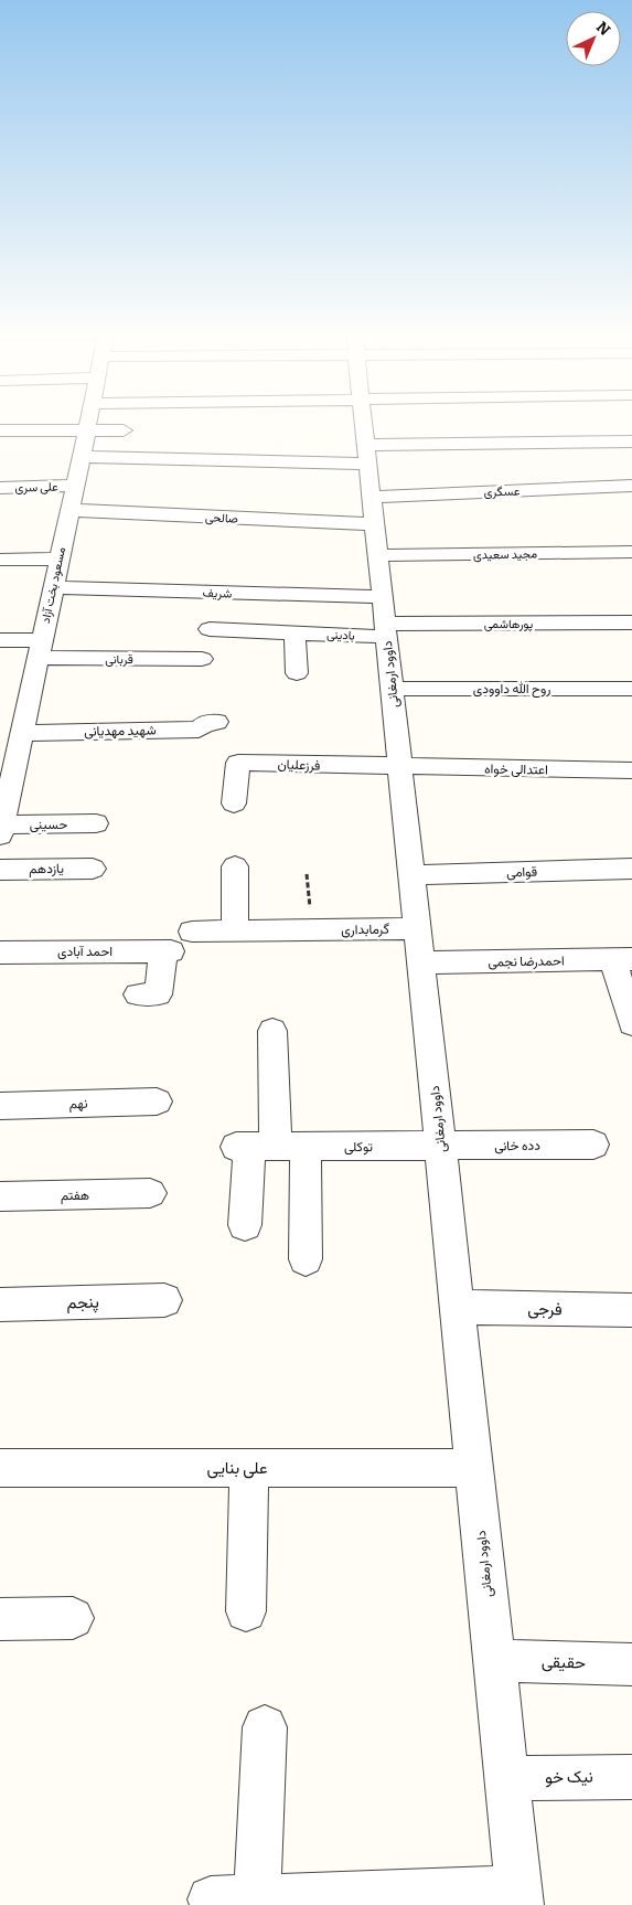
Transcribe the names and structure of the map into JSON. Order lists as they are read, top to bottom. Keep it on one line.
{"streets":{"street":["علی سری","عسگری","صالحی","مجید سعیدی","مسعود بخت آزاد","شریف","پورهاشمی","بادینی","قربانی","داوود ارمغانی","روح الله داوودی","شهید مهدیانی","فرزعلیان","اعتدالی خواه","حسینی","یازدهم","قوامی","گرمابداری","احمد آبادی","احمدرضا نجمی","نهم","دده خانی","توکلی","هفتم","پنجم","فرجی","علی بنایی","حقیقی","نیک خو"]},"crossings":[["علی سری","مسعود بخت آزاد"],["عسگری","صالحی"],["عسگری","داوود ارمغانی"],["صالحی","مسعود بخت آزاد"],["صالحی","داوود ارمغانی"],["مجید سعیدی","داوود ارمغانی"],["مسعود بخت آزاد","شریف"],["مسعود بخت آزاد","قربانی"],["مسعود بخت آزاد","شهید مهدیانی"],["مسعود بخت آزاد","حسینی"],["شریف","پورهاشمی"],["شریف","بادینی"],["شریف","داوود ارمغانی"],["پورهاشمی","بادینی"],["پورهاشمی","داوود ارمغانی"],["بادینی","داوود ارمغانی"],["داوود ارمغانی","روح الله داوودی"],["داوود ارمغانی","فرزعلیان"],["داوود ارمغانی","اعتدالی خواه"],["داوود ارمغانی","قوامی"],["داوود ارمغانی","گرمابداری"],["داوود ارمغانی","احمدرضا نجمی"],["داوود ارمغانی","دده خانی"],["داوود ارمغانی","توکلی"],["داوود ارمغانی","فرجی"],["داوود ارمغانی","علی بنایی"],["داوود ارمغانی","حقیقی"],["داوود ارمغانی","نیک خو"],["فرزعلیان","اعتدالی خواه"],["دده خانی","توکلی"]],"north":"top right"}
